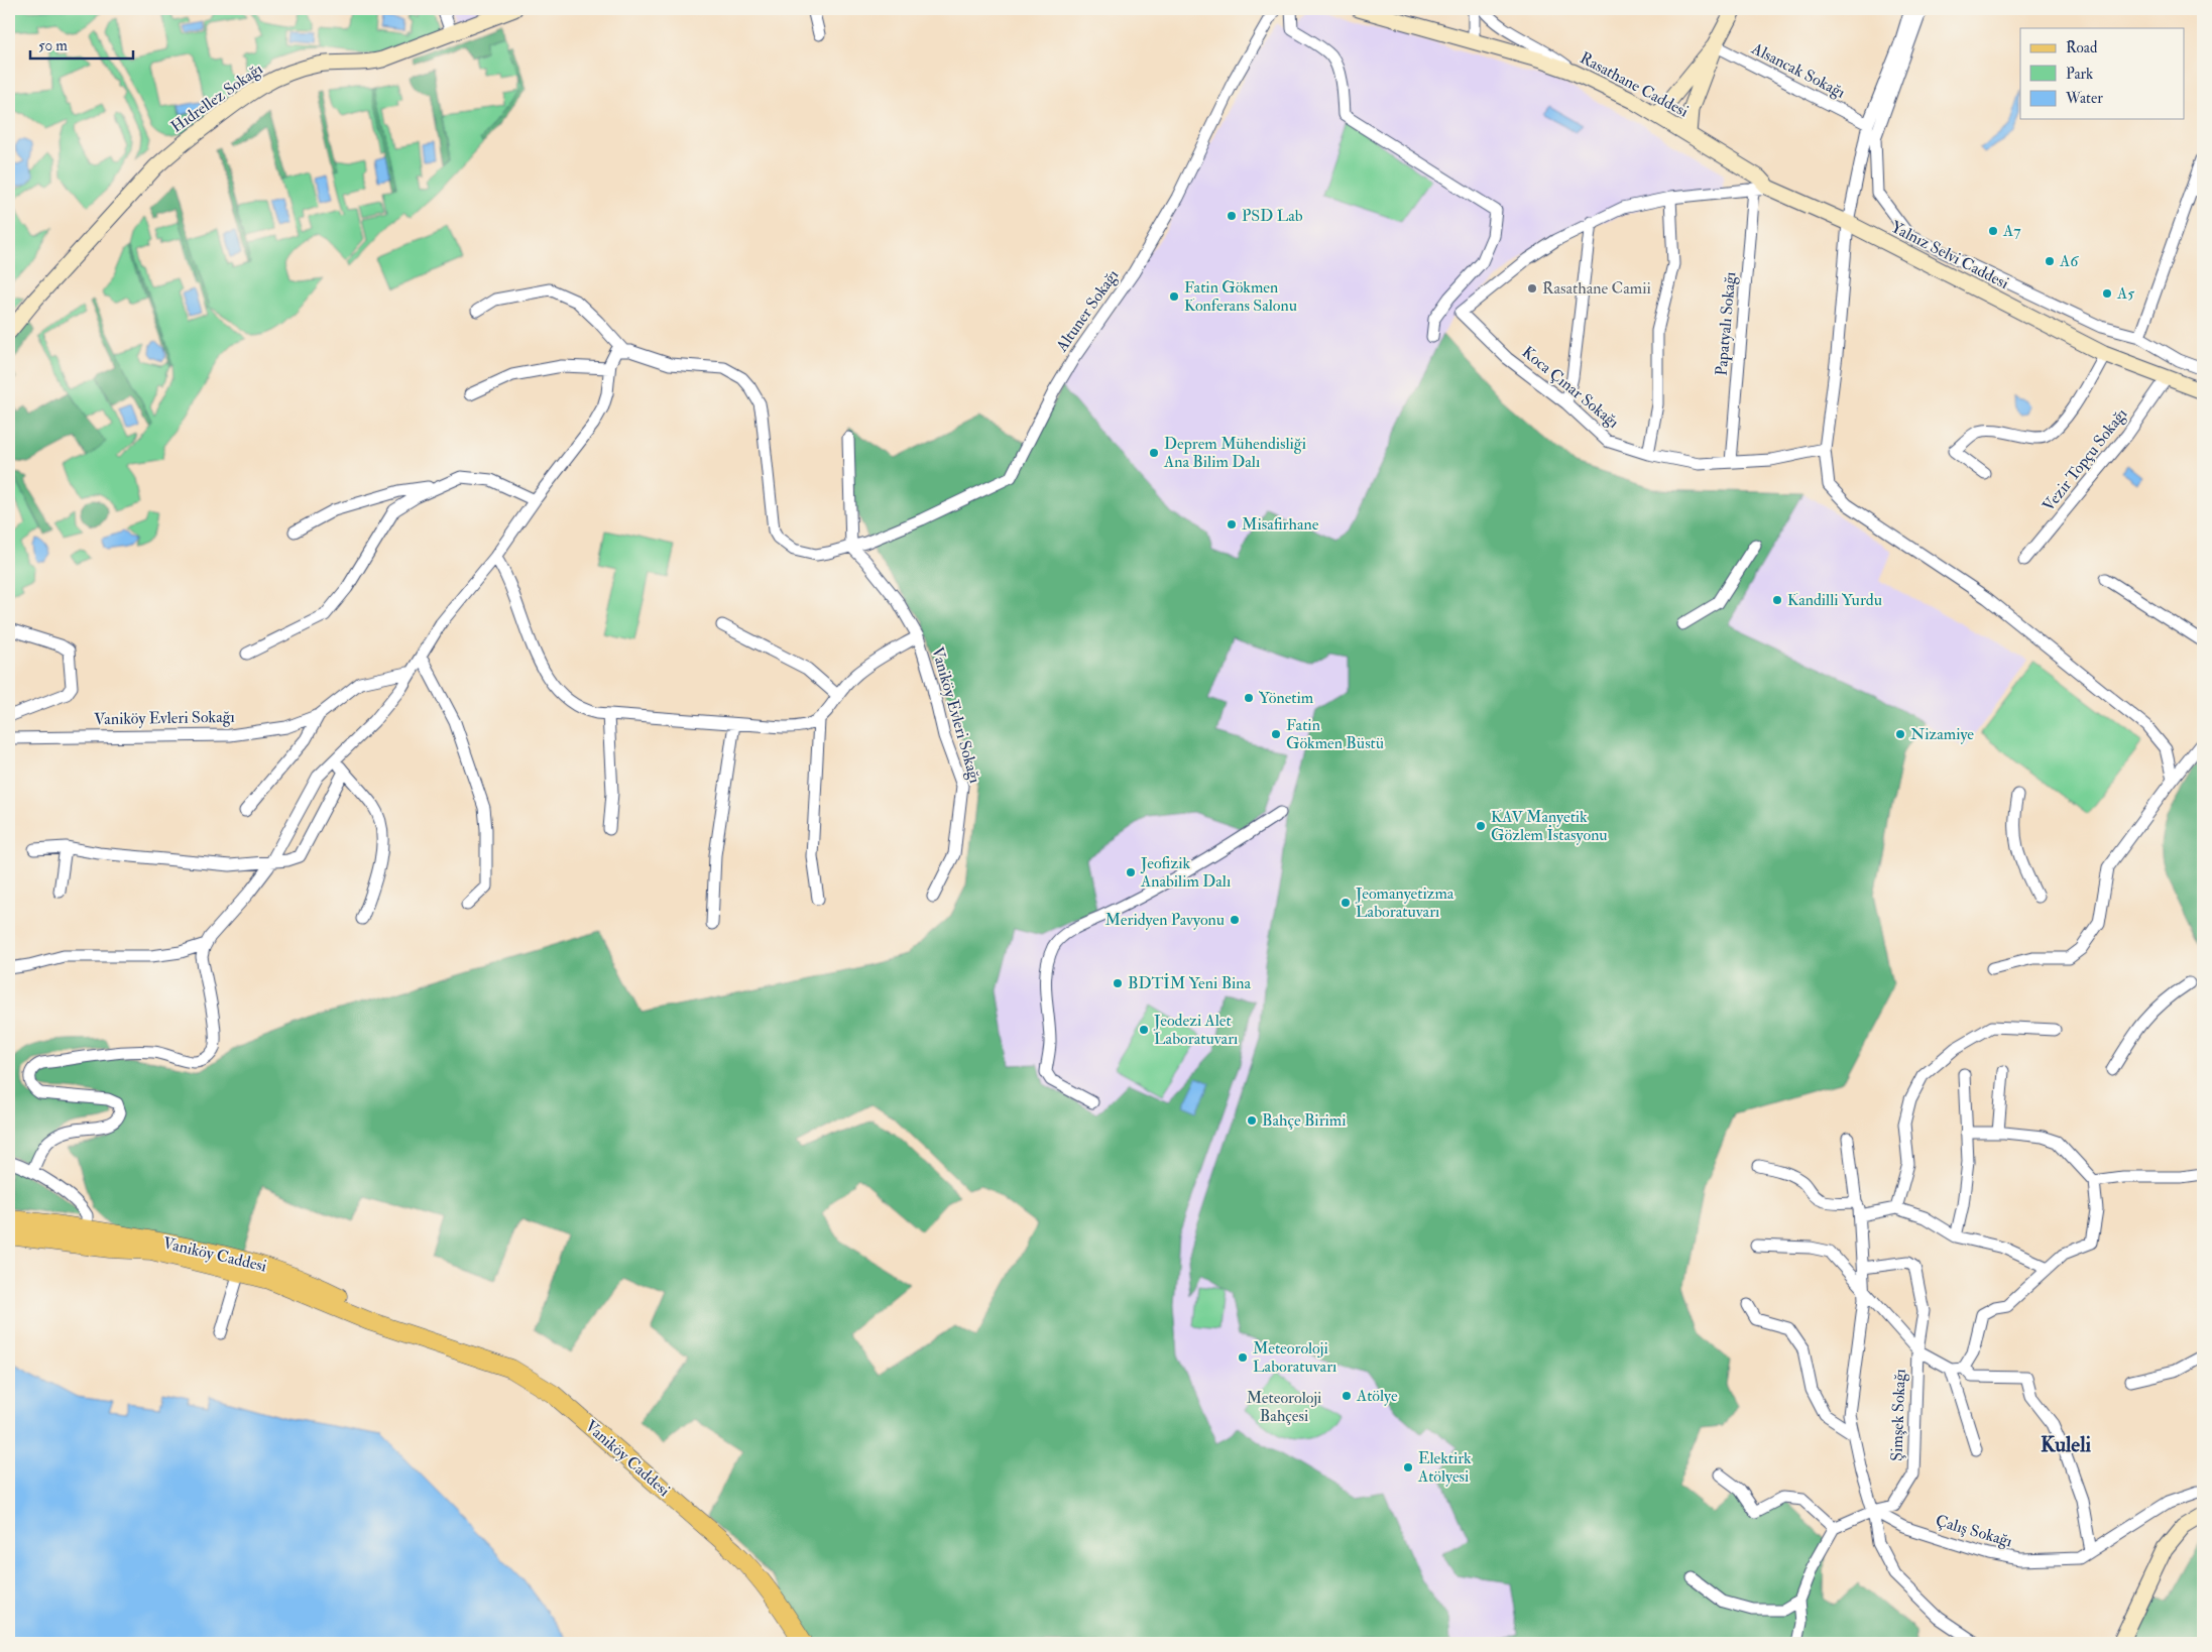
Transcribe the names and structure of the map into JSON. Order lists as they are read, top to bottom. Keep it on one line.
{"streets":{"main road":["Vaniköy Caddesi"],"street":["Alsancak Sokağı","Rasathane Caddesi","Hıdrellez Sokağı","Yalnız Selvi Caddesi","Altuner Sokağı","Papatyalı Sokağı","Koca Çınar Sokağı","Vezir Topçu Sokağı","Vaniköy Evleri Sokağı","Şimşek Sokağı","Çalış Sokağı"]},"crossings":[["Rasathane Caddesi","Yalnız Selvi Caddesi"],["Yalnız Selvi Caddesi","Papatyalı Sokağı"],["Yalnız Selvi Caddesi","Vezir Topçu Sokağı"],["Papatyalı Sokağı","Koca Çınar Sokağı"],["Şimşek Sokağı","Çalış Sokağı"]],"districts":["Kuleli"],"parks":["Meteoroloji Bahçesi"],"places":["PSD Lab","A7","A6","Rasathane Camii","A5","Fatin Gökmen Konferans Salonu","Deprem Mühendisliği Ana Bilim Dalı","Misafirhane","Kandilli Yurdu","Yönetim","Fatin Gökmen Büstü","Nizamiye","KAV Manyetik Gözlem İstasyonu","Jeofizik Anabilim Dalı","Jeomanyetizma Laboratuvarı","Meridyen Pavyonu","BDTİM Yeni Bina","Jeodezi Alet Laboratuvarı","Bahçe Birimi","Meteoroloji Laboratuvarı","Atölye","Elektirk Atölyesi"],"legend":["Road","Park","Water"],"scale_bar":"50 m"}
